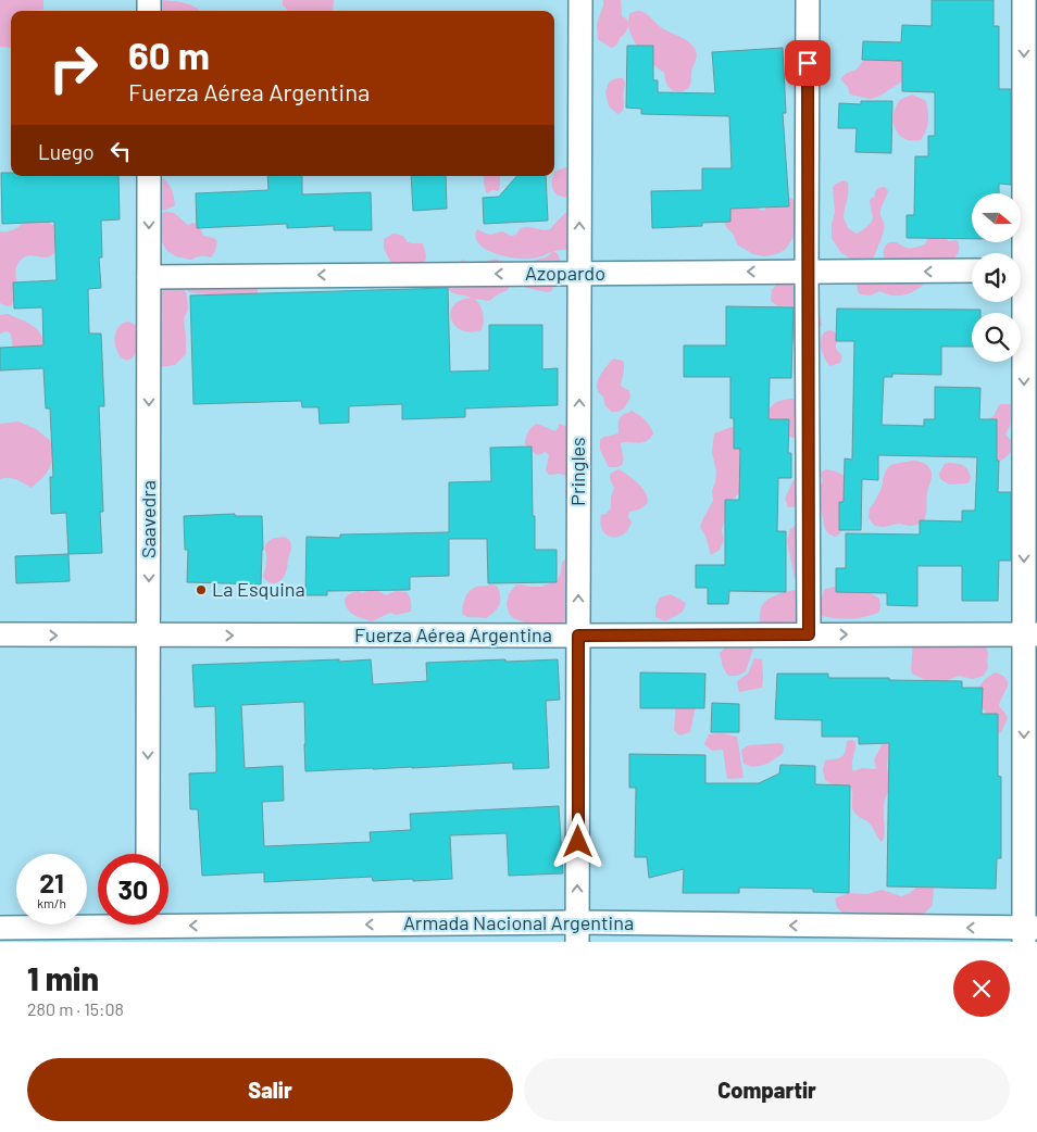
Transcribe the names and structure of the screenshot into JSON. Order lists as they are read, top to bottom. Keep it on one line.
{"streets":{"street":["Azopardo","Pringles","Saavedra","Fuerza Aérea Argentina","Armada Nacional Argentina"]},"crossings":[["Azopardo","Pringles"],["Azopardo","Saavedra"],["Pringles","Fuerza Aérea Argentina"],["Pringles","Armada Nacional Argentina"],["Saavedra","Fuerza Aérea Argentina"]],"one_way":["Azopardo","Pringles","Saavedra","Fuerza Aérea Argentina","Armada Nacional Argentina"],"places":["La Esquina"],"north":"right","page":{"turn":["60 m","Fuerza Aérea Argentina"],"then":"Luego","speed":"21 km/h","limit":"30","heading":["1 min","280 m · 15:08"],"buttons":["Salir","Compartir"]}}
